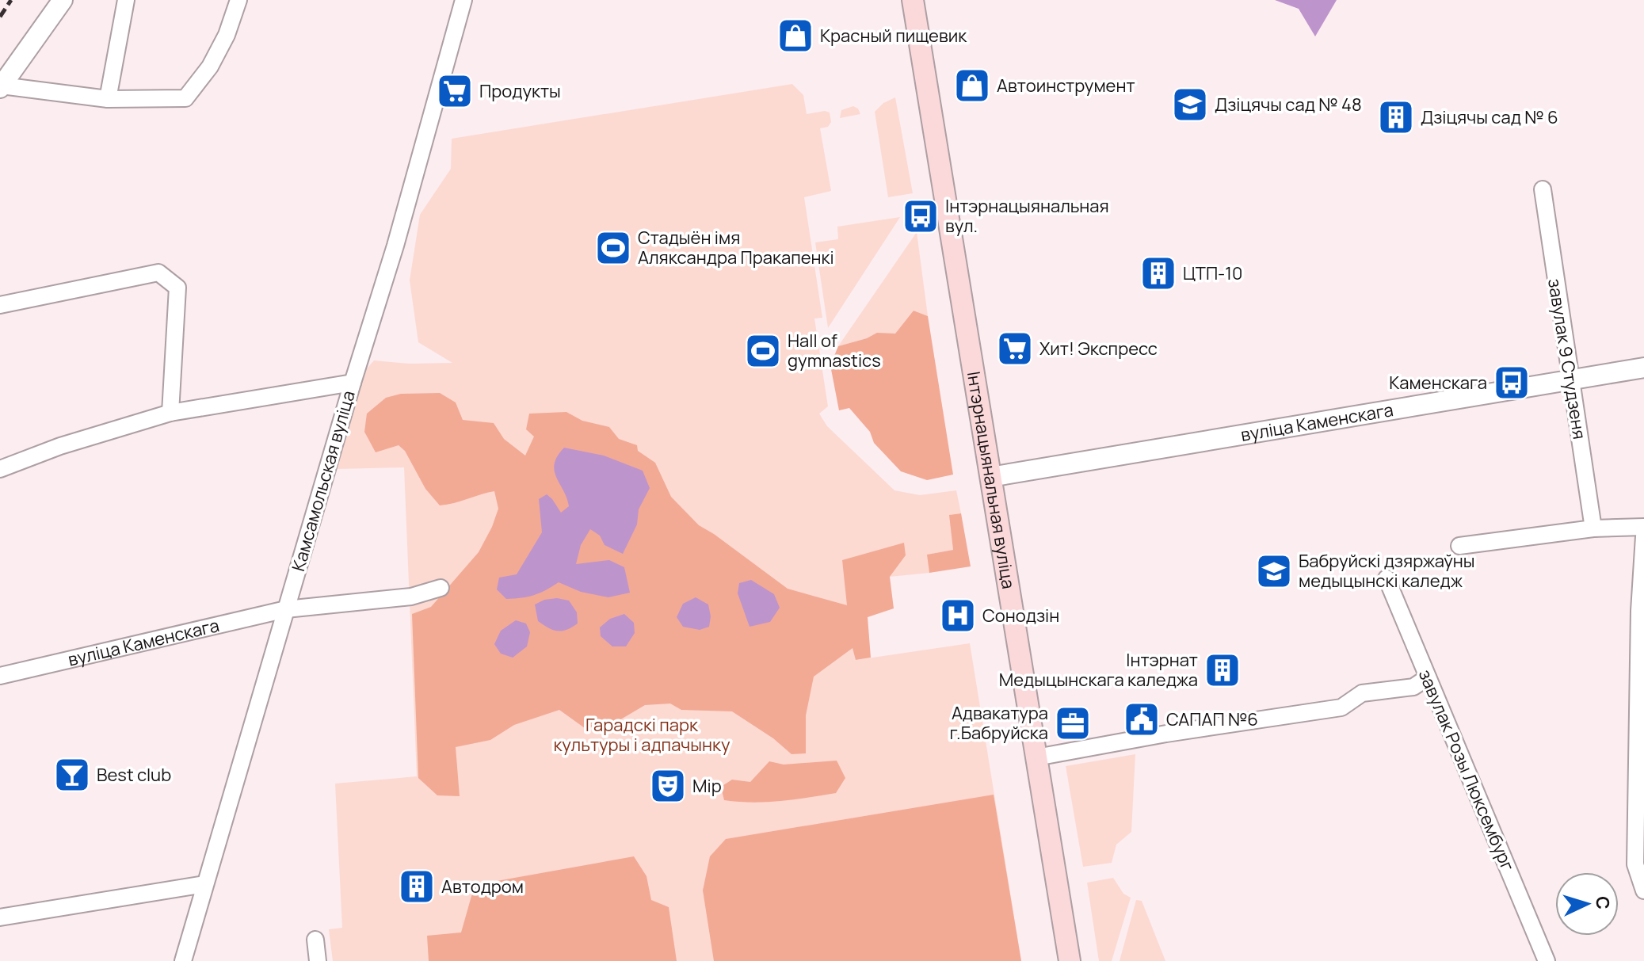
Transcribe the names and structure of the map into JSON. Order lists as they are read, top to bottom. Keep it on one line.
{"streets":{"main road":["Інтэрнацыянальная вуліца"],"street":["завулак 9 Студзеня","вуліца Каменскага","Камсамольская вуліца","завулак Розы Люксембург"]},"crossings":[["завулак 9 Студзеня","вуліца Каменскага"],["вуліца Каменскага","Камсамольская вуліца"],["вуліца Каменскага","Інтэрнацыянальная вуліца"]],"parks":["Гарадскі парк культуры і адпачынку"],"places":{"shop":["Красный пищевик","Автоинструмент"],"supermarket":["Продукты","Хит! Экспресс"],"school or university":["Дзіцячы сад № 48","Бабруйскі дзяржаўны медыцынскі каледж"],"building":["Дзіцячы сад № 6","ЦТП-10","Інтэрнат Медыцынскага каледжа","Автодром"],"bus stop":["Інтэрнацыянальная вул.","Каменскага"],"sports":["Стадыён імя Аляксандра Пракапенкі","Hall of gymnastics"],"hospital":["Сонодзін"],"public building":["САПАП №6"],"office":["Адвакатура г.Бабруйска"],"bar":["Best club"],"theatre":["Мір"]},"north":"right"}
